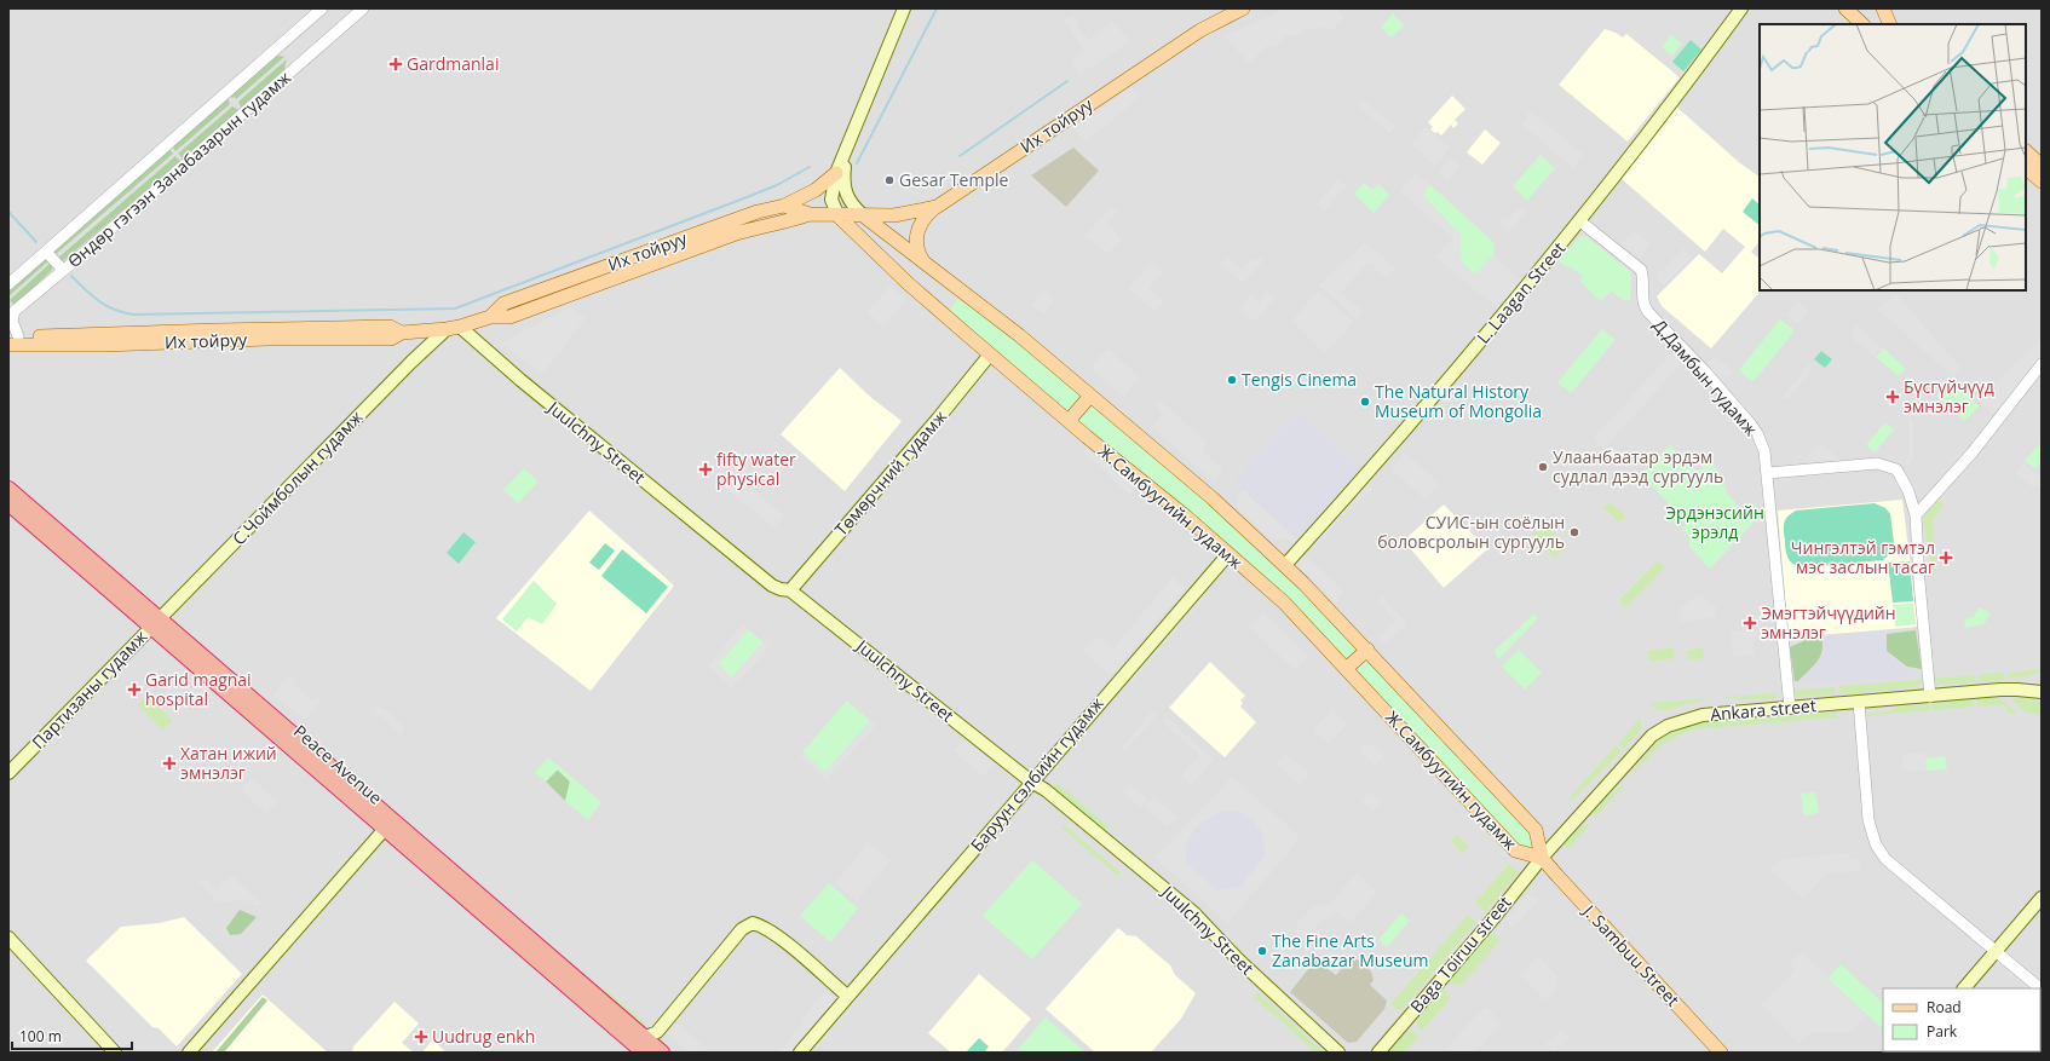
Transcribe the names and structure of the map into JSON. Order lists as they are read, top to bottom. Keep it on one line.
{"streets":{"highway":["Peace Avenue"],"main road":["Их тойруу","L. Laagan Street","Juulchny Street","Төмөрчний гудамж","С.Чоймболын гудамж","Ж.Самбуугийн гудамж","Партизаны гудамж","Ankara street","Баруун сэлбийн гудамж","Baga Toiruu street","J. Sambuu Street"],"street":["Өндөр гэгээн Занабазарын гудамж","Д.Дамбын гудамж"]},"crossings":[["Их тойруу","Өндөр гэгээн Занабазарын гудамж"],["Их тойруу","Juulchny Street"],["Их тойруу","С.Чоймболын гудамж"],["Их тойруу","Ж.Самбуугийн гудамж"],["L. Laagan Street","Д.Дамбын гудамж"],["L. Laagan Street","Ж.Самбуугийн гудамж"],["Д.Дамбын гудамж","Ankara street"],["Juulchny Street","Төмөрчний гудамж"],["Juulchny Street","С.Чоймболын гудамж"],["Juulchny Street","Баруун сэлбийн гудамж"],["Төмөрчний гудамж","Ж.Самбуугийн гудамж"],["С.Чоймболын гудамж","Партизаны гудамж"],["С.Чоймболын гудамж","Peace Avenue"],["Ж.Самбуугийн гудамж","Ankara street"],["Ж.Самбуугийн гудамж","Баруун сэлбийн гудамж"],["Ж.Самбуугийн гудамж","Baga Toiruu street"],["Ж.Самбуугийн гудамж","J. Sambuu Street"],["Партизаны гудамж","Peace Avenue"],["Ankara street","Baga Toiruu street"],["Ankara street","J. Sambuu Street"],["Baga Toiruu street","J. Sambuu Street"]],"parks":["Эрдэнэсийн эрэлд"],"places":{"health":["Gardmanlai","Бүсгүйчүүд эмнэлэг","fifty water physical","Чингэлтэй гэмтэл мэс заслын тасаг","Эмэгтэйчүүдийн эмнэлэг","Garid magnai hospital","Хатан ижий эмнэлэг","Uudrug enkh"],"other":["Gesar Temple","Tengis Cinema","The Natural History Museum of Mongolia","Улаанбаатар эрдэм судлал дээд сургууль","СУИС-ын соёлын боловсролын сургууль","The Fine Arts Zanabazar Museum"]},"legend":["Road","Park"],"scale_bar":"100 m"}
